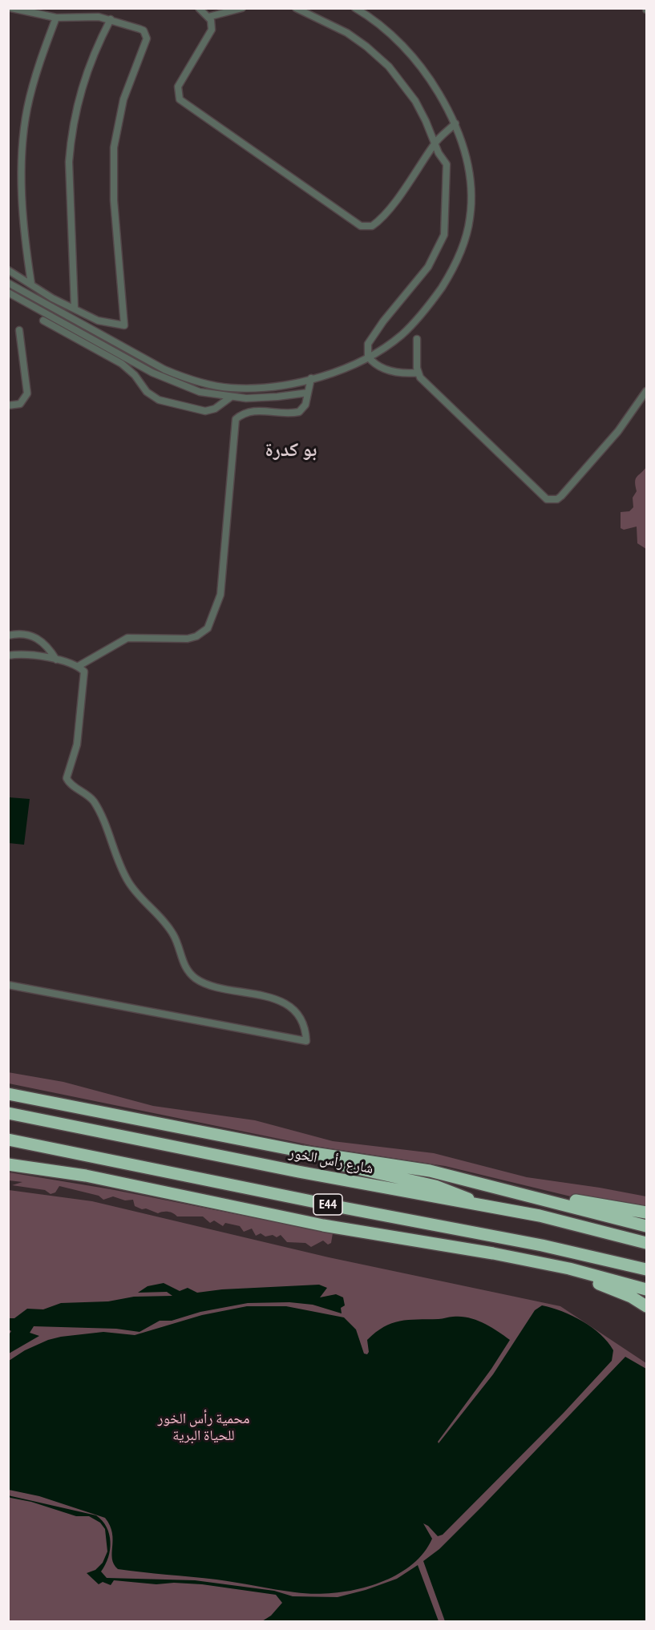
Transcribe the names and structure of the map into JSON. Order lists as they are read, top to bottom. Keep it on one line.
{"streets":{"highway":["شارع رأس الخور","E44"]},"districts":["بو كدرة"],"parks":["محمية رأس الخور للحياة البرية"]}
